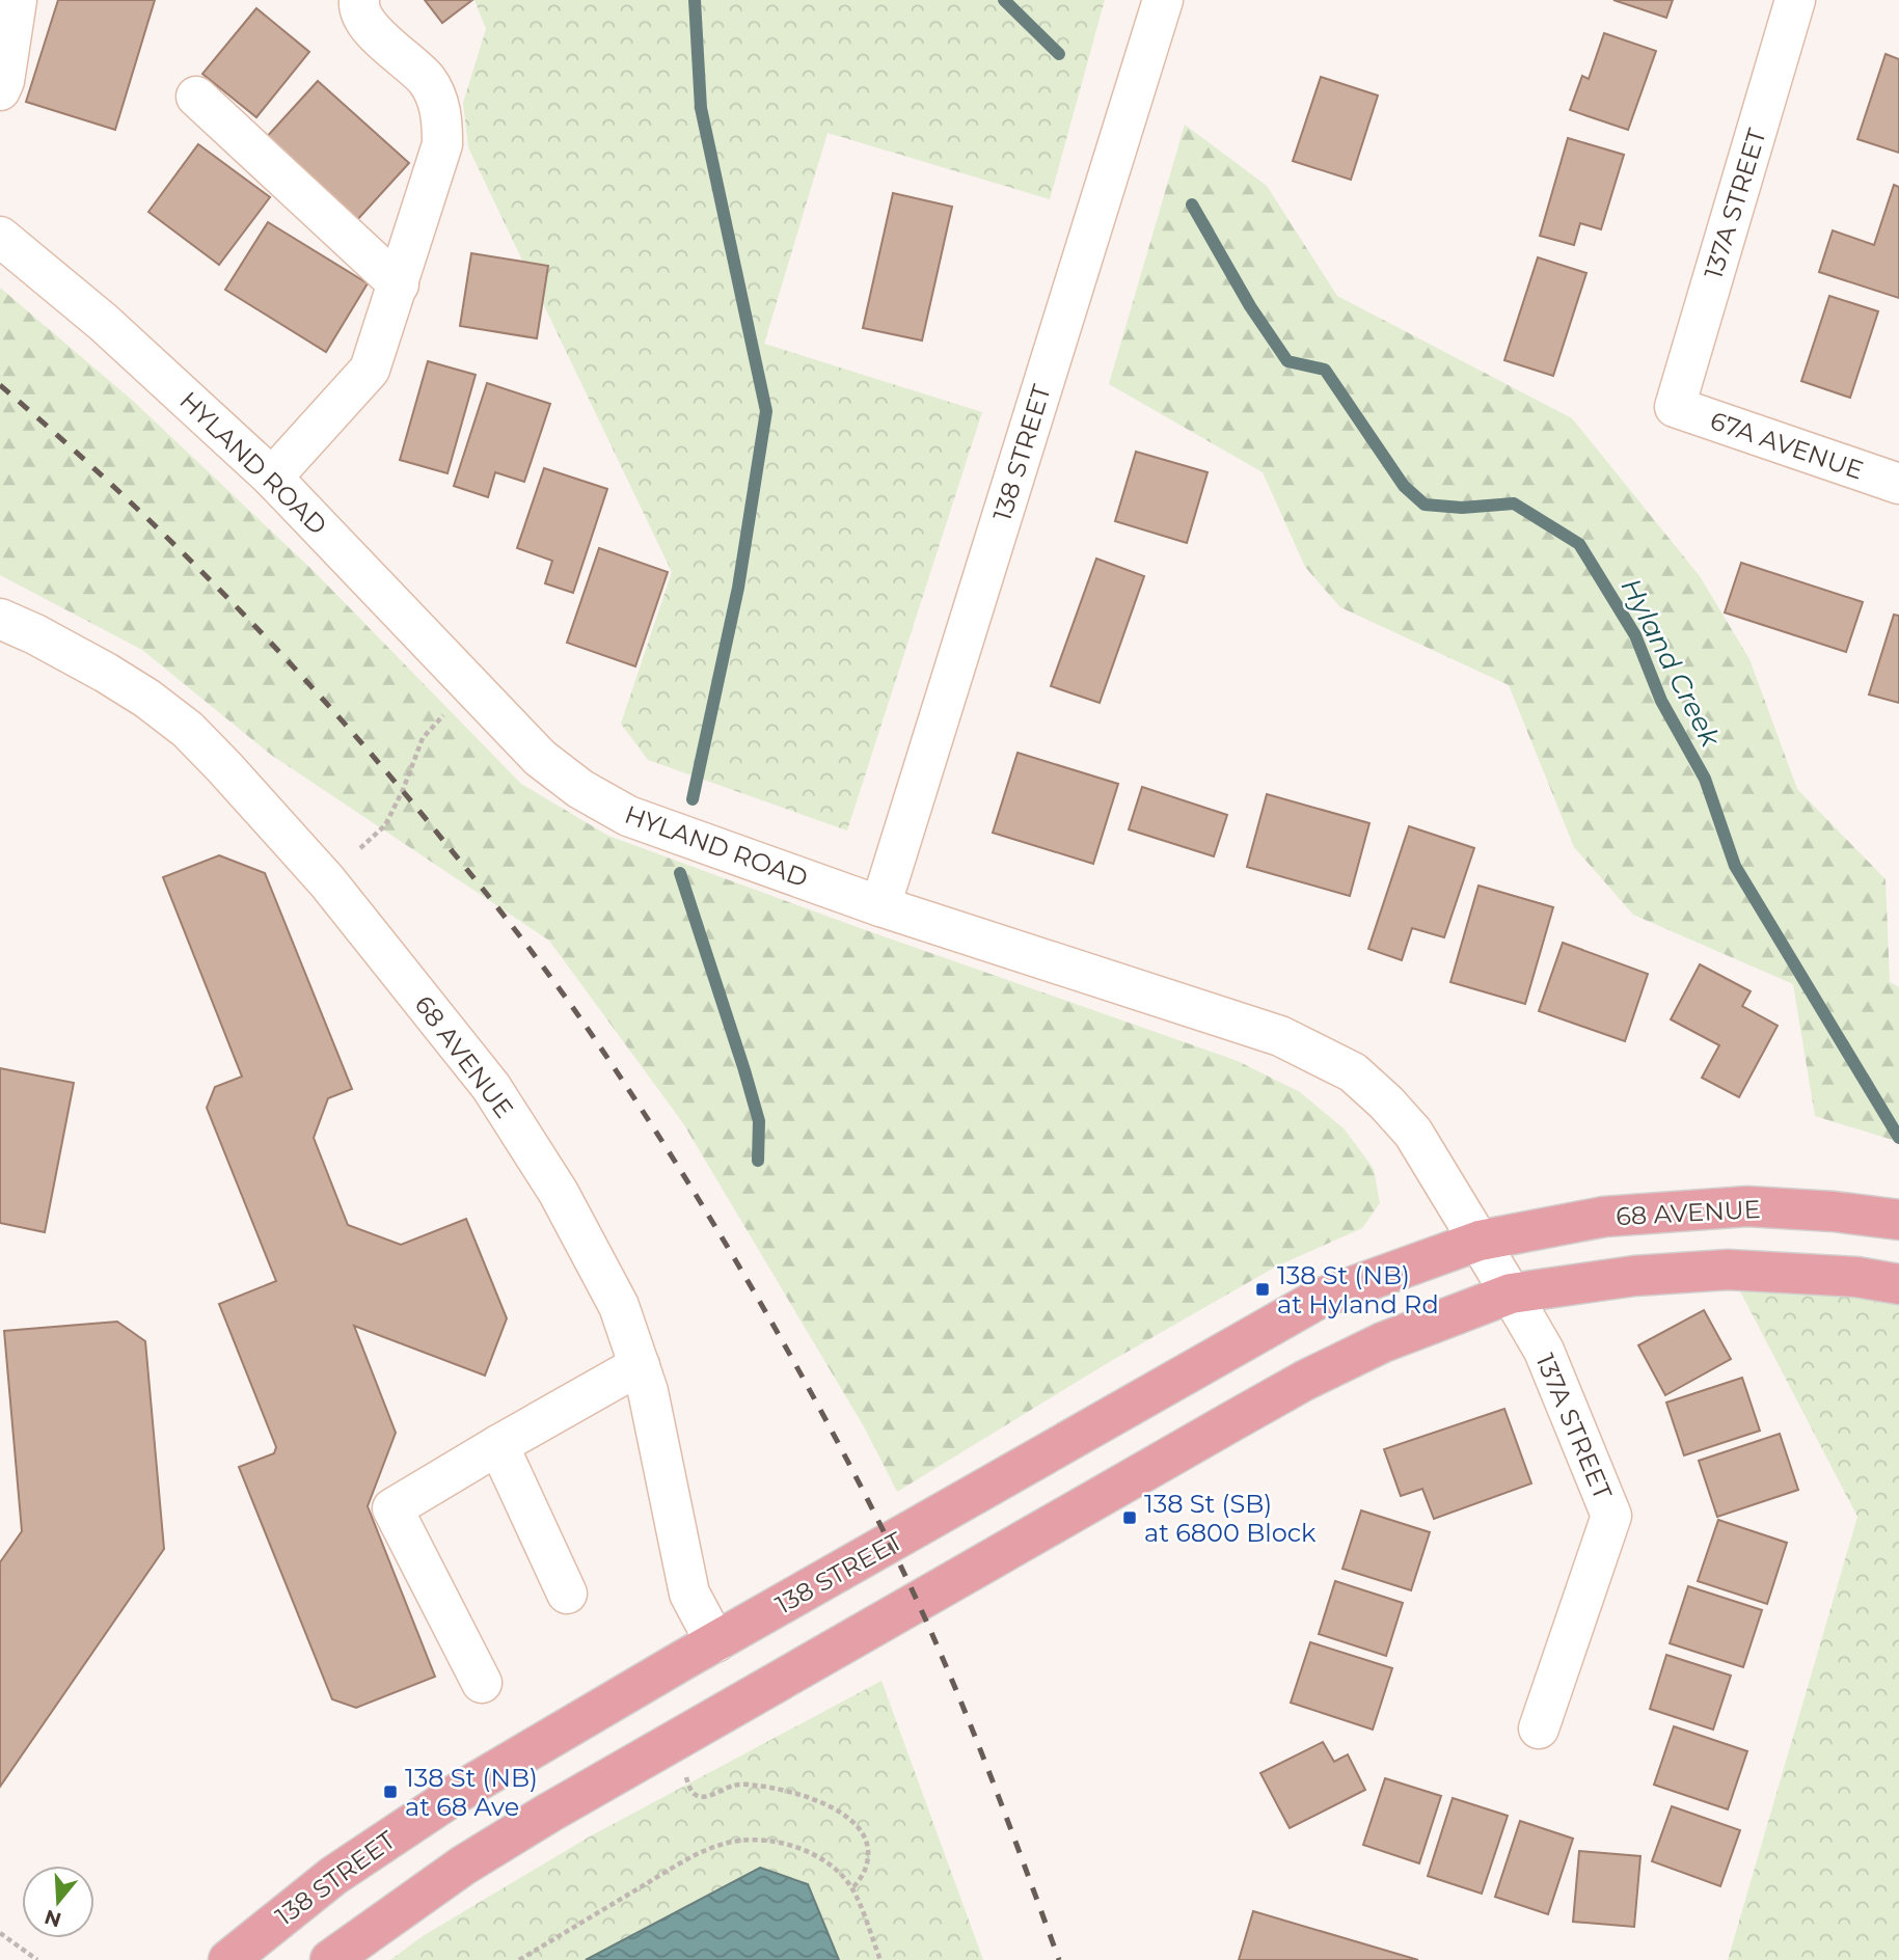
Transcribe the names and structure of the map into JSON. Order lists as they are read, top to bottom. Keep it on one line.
{"streets":{"main road":["138 STREET","68 AVENUE"],"street":["137A STREET","67A AVENUE","HYLAND ROAD"]},"crossings":[["137A STREET","67A AVENUE"],["137A STREET","HYLAND ROAD"],["138 STREET","HYLAND ROAD"],["138 STREET","68 AVENUE"],["HYLAND ROAD","68 AVENUE"]],"water":["Hyland Creek"],"places":{"transit":["138 St (NB) at Hyland Rd","138 St (SB) at 6800 Block","138 St (NB) at 68 Ave"]},"north":"bottom"}
